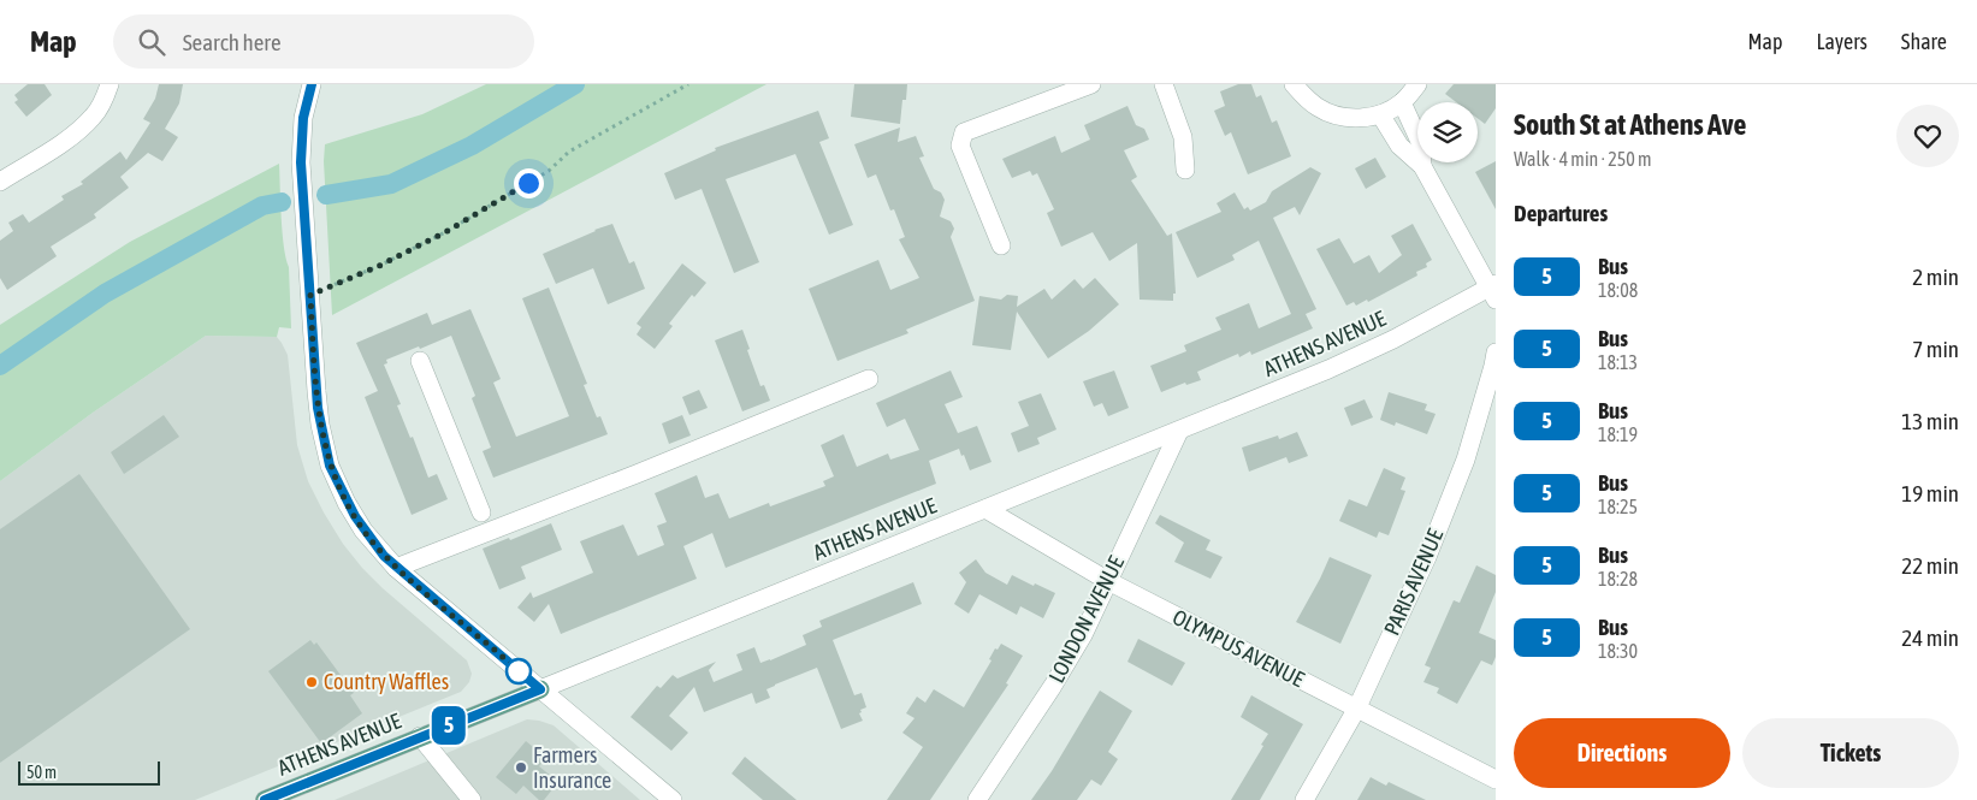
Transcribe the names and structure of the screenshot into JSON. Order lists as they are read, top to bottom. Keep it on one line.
{"streets":{"main road":["ATHENS AVENUE"],"street":["PARIS AVENUE","LONDON AVENUE","OLYMPUS AVENUE"]},"crossings":[["ATHENS AVENUE","LONDON AVENUE"],["ATHENS AVENUE","OLYMPUS AVENUE"],["PARIS AVENUE","OLYMPUS AVENUE"],["LONDON AVENUE","OLYMPUS AVENUE"]],"places":["Country Waffles","Farmers Insurance"],"lines":["bus line 5"],"scale_bar":"50 m","page":{"header":"Map","search":"Search here","nav":["Map","Layers","Share"],"on_map":"5","heading":[["South St at Athens Ave","Walk · 4 min · 250 m"],"Departures"],"list":[{"mark":"5","name":"Bus","note":"18:08","value":"2 min"},{"mark":"5","name":"Bus","note":"18:13","value":"7 min"},{"mark":"5","name":"Bus","note":"18:19","value":"13 min"},{"mark":"5","name":"Bus","note":"18:25","value":"19 min"},{"mark":"5","name":"Bus","note":"18:28","value":"22 min"},{"mark":"5","name":"Bus","note":"18:30","value":"24 min"}],"buttons":["Directions","Tickets"],"scale":"50 m"}}
